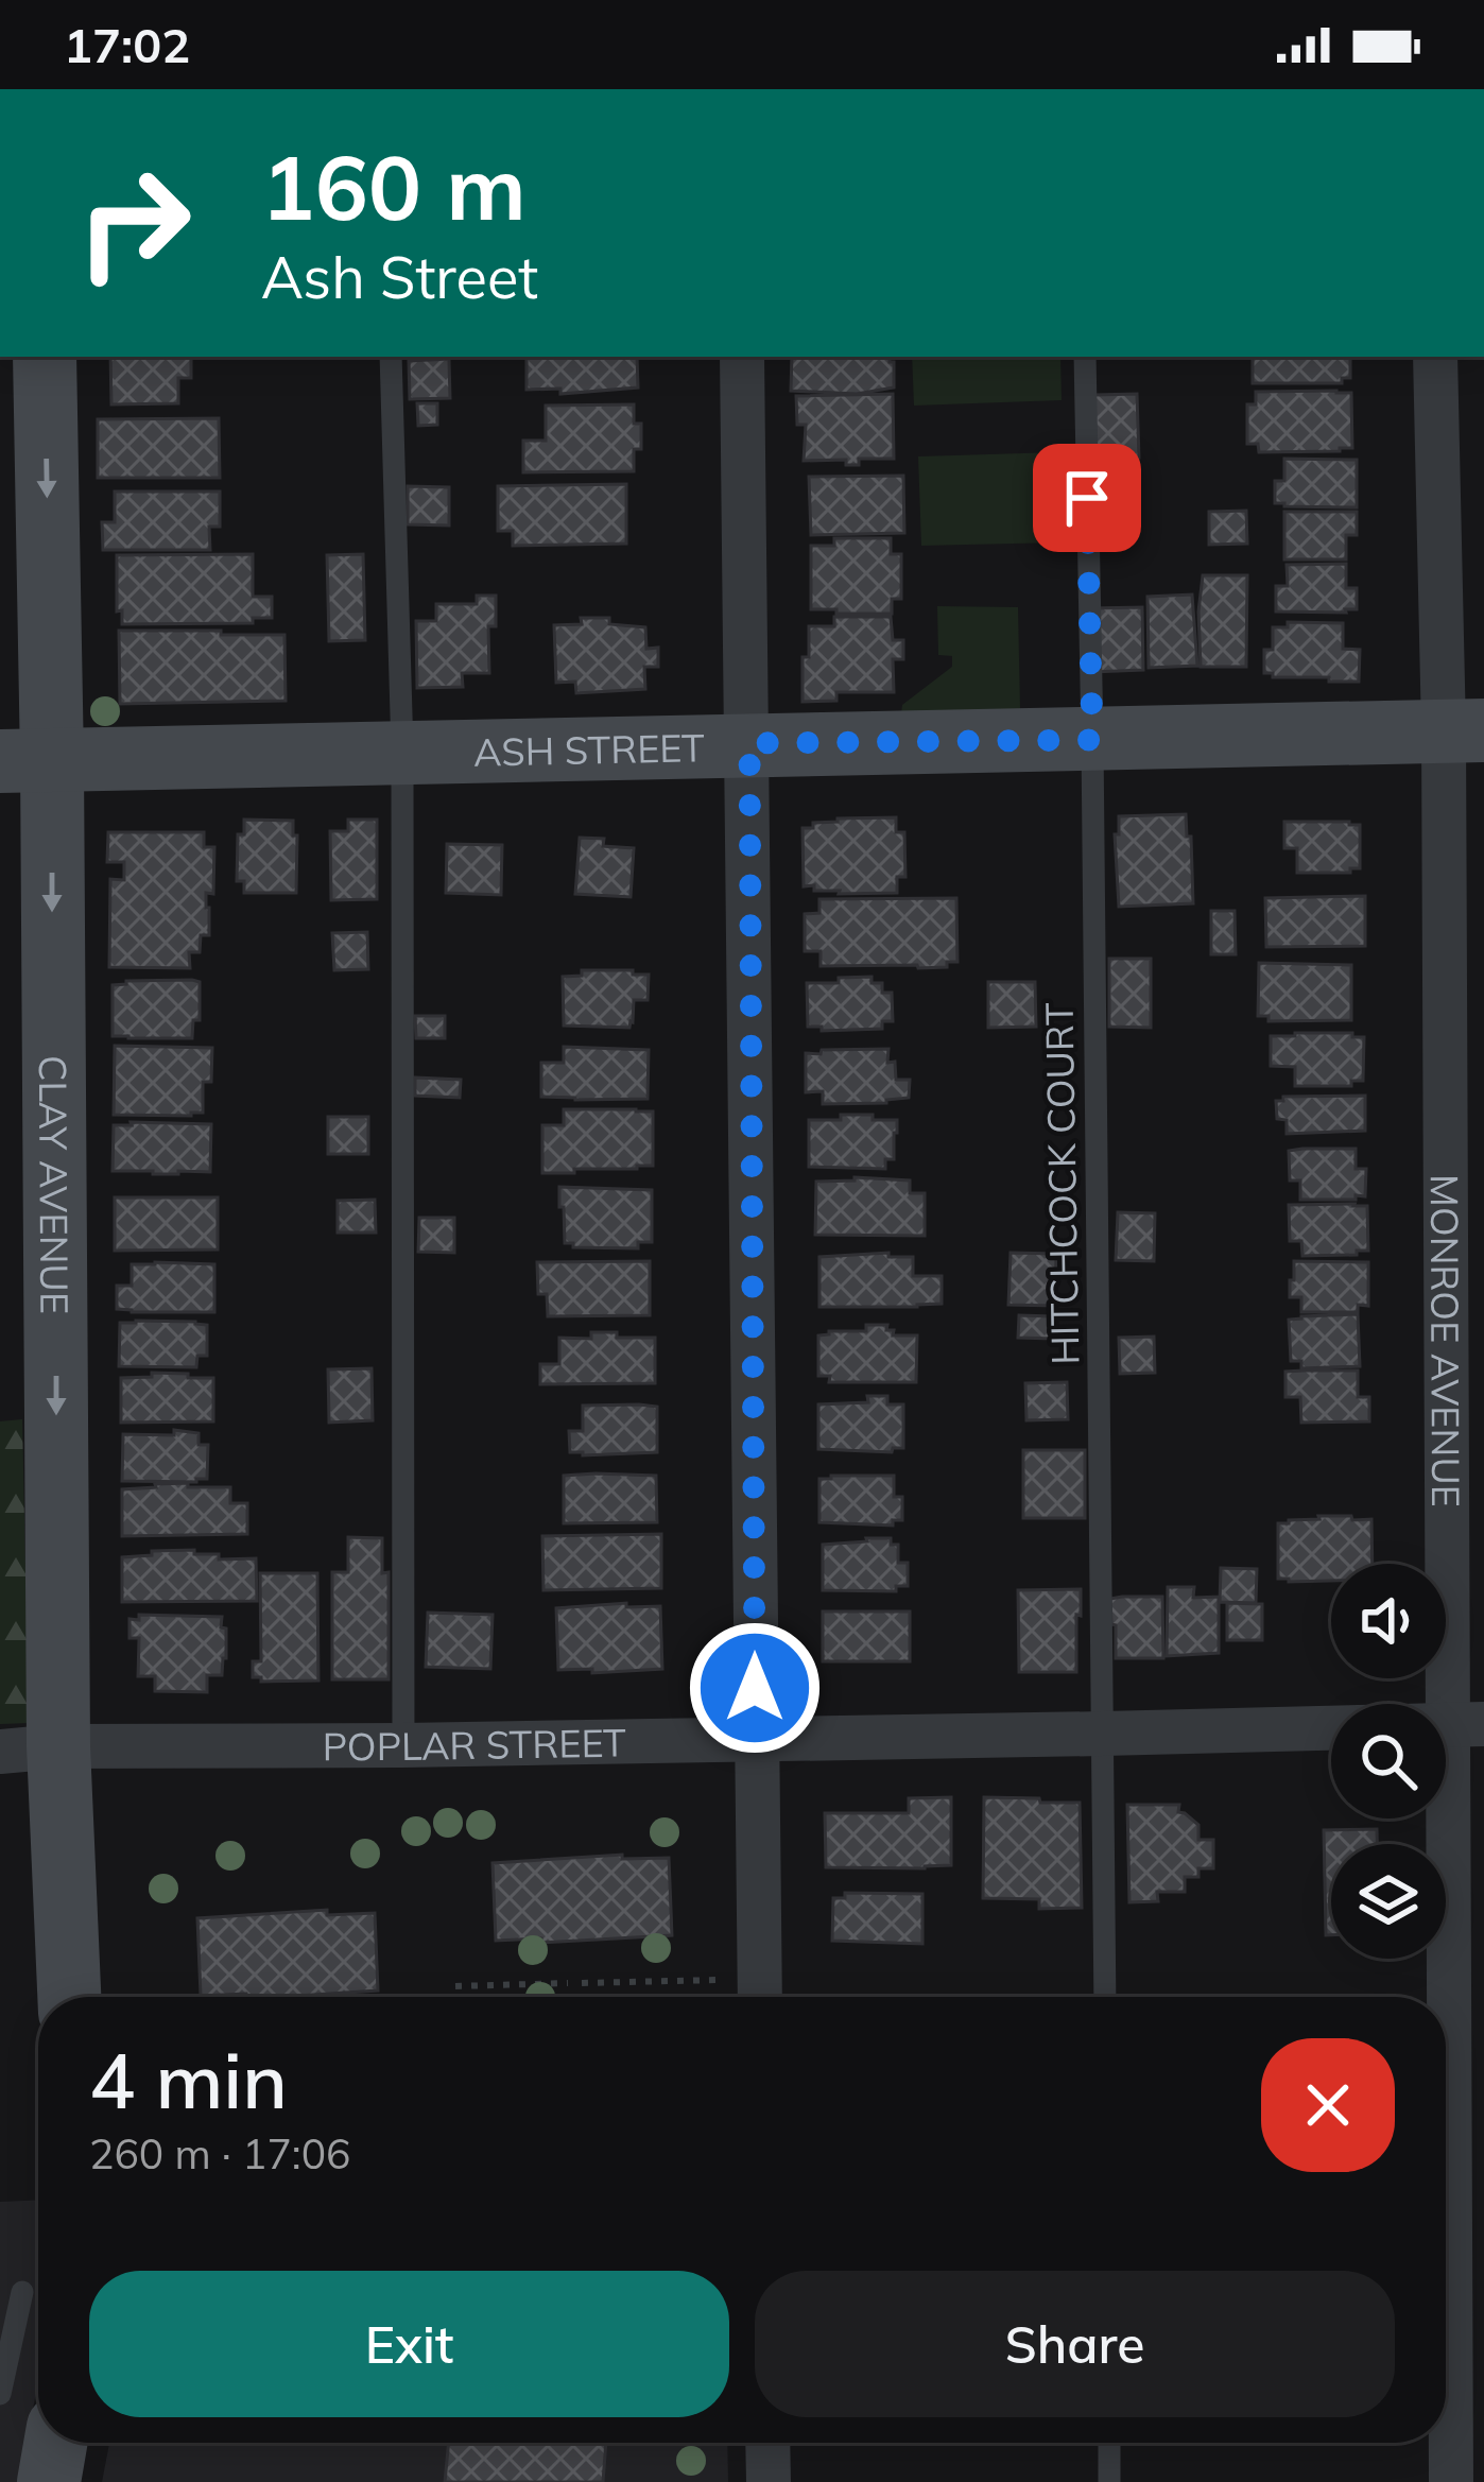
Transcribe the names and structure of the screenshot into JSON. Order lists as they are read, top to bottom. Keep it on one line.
{"streets":{"main road":["ASH STREET","CLAY AVENUE"],"street":["MONROE AVENUE","POPLAR STREET"],"lane":["HITCHCOCK COURT"]},"crossings":[["ASH STREET","CLAY AVENUE"],["ASH STREET","HITCHCOCK COURT"],["ASH STREET","MONROE AVENUE"],["CLAY AVENUE","POPLAR STREET"],["HITCHCOCK COURT","POPLAR STREET"],["MONROE AVENUE","POPLAR STREET"]],"one_way":["CLAY AVENUE"],"page":{"status":"17:02","turn":["160 m","Ash Street"],"heading":["4 min","260 m · 17:06"],"buttons":["Exit","Share"]}}
